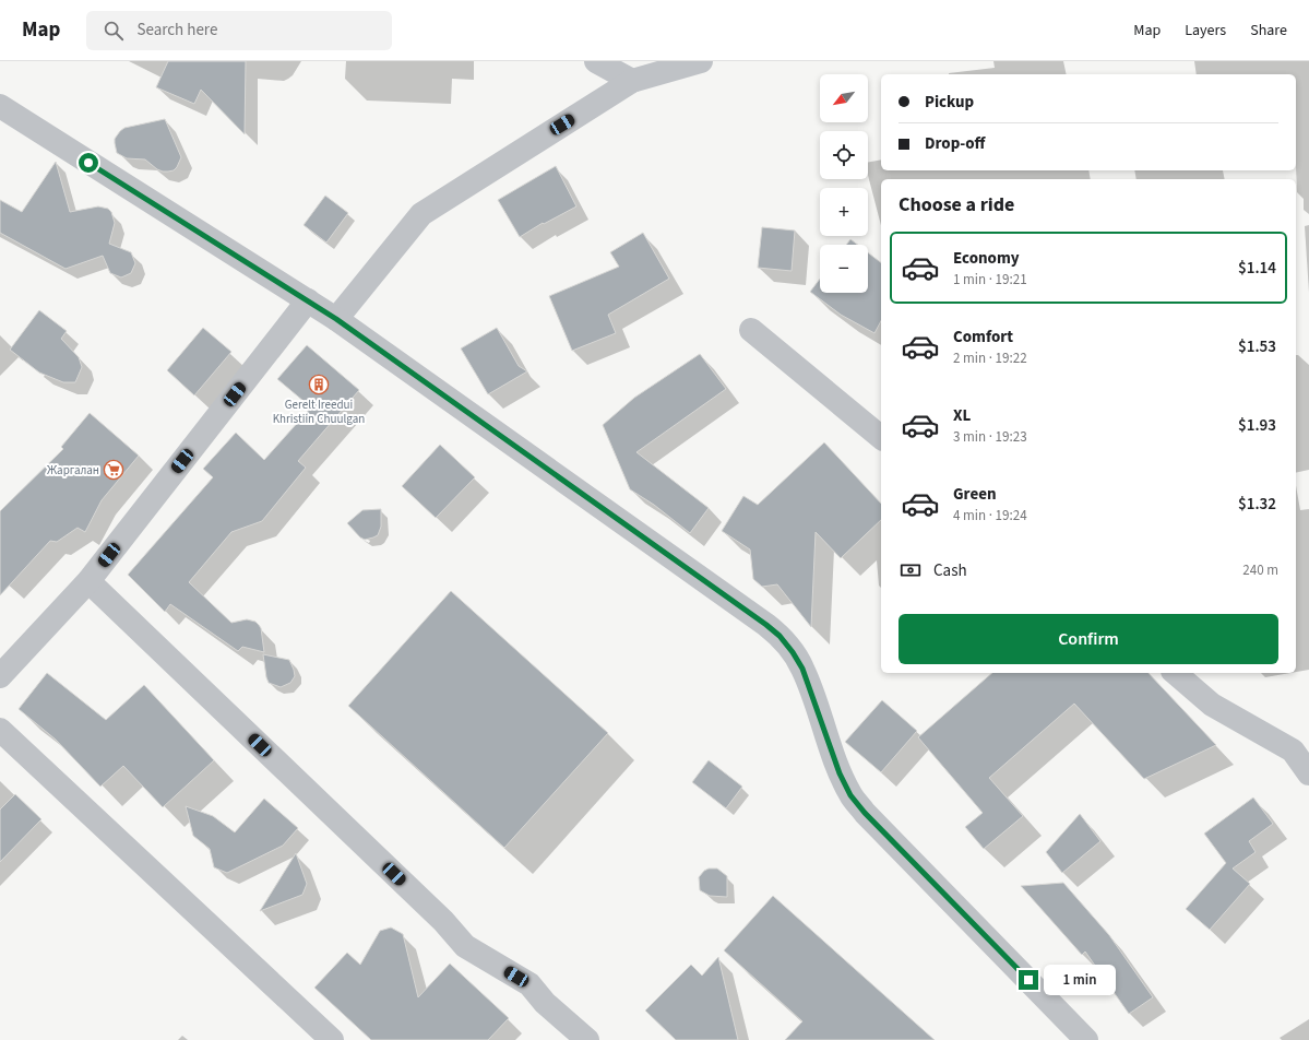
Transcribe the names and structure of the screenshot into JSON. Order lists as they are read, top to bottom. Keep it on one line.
{"places":{"building":["Gerelt Ireedui Khristiin Chuulgan"],"supermarket":["Жаргалан"]},"north":"bottom left","page":{"header":"Map","search":"Search here","nav":["Map","Layers","Share"],"map_buttons":["+","−"],"banner":["Pickup","Drop-off"],"heading":"Choose a ride","list":[{"name":"Economy","note":"1 min · 19:21","value":"$1.14"},{"name":"Comfort","note":"2 min · 19:22","value":"$1.53"},{"name":"XL","note":"3 min · 19:23","value":"$1.93"},{"name":"Green","note":"4 min · 19:24","value":"$1.32"}],"pay":["Cash","240 m"],"buttons":"Confirm","bubble":"1 min"}}
